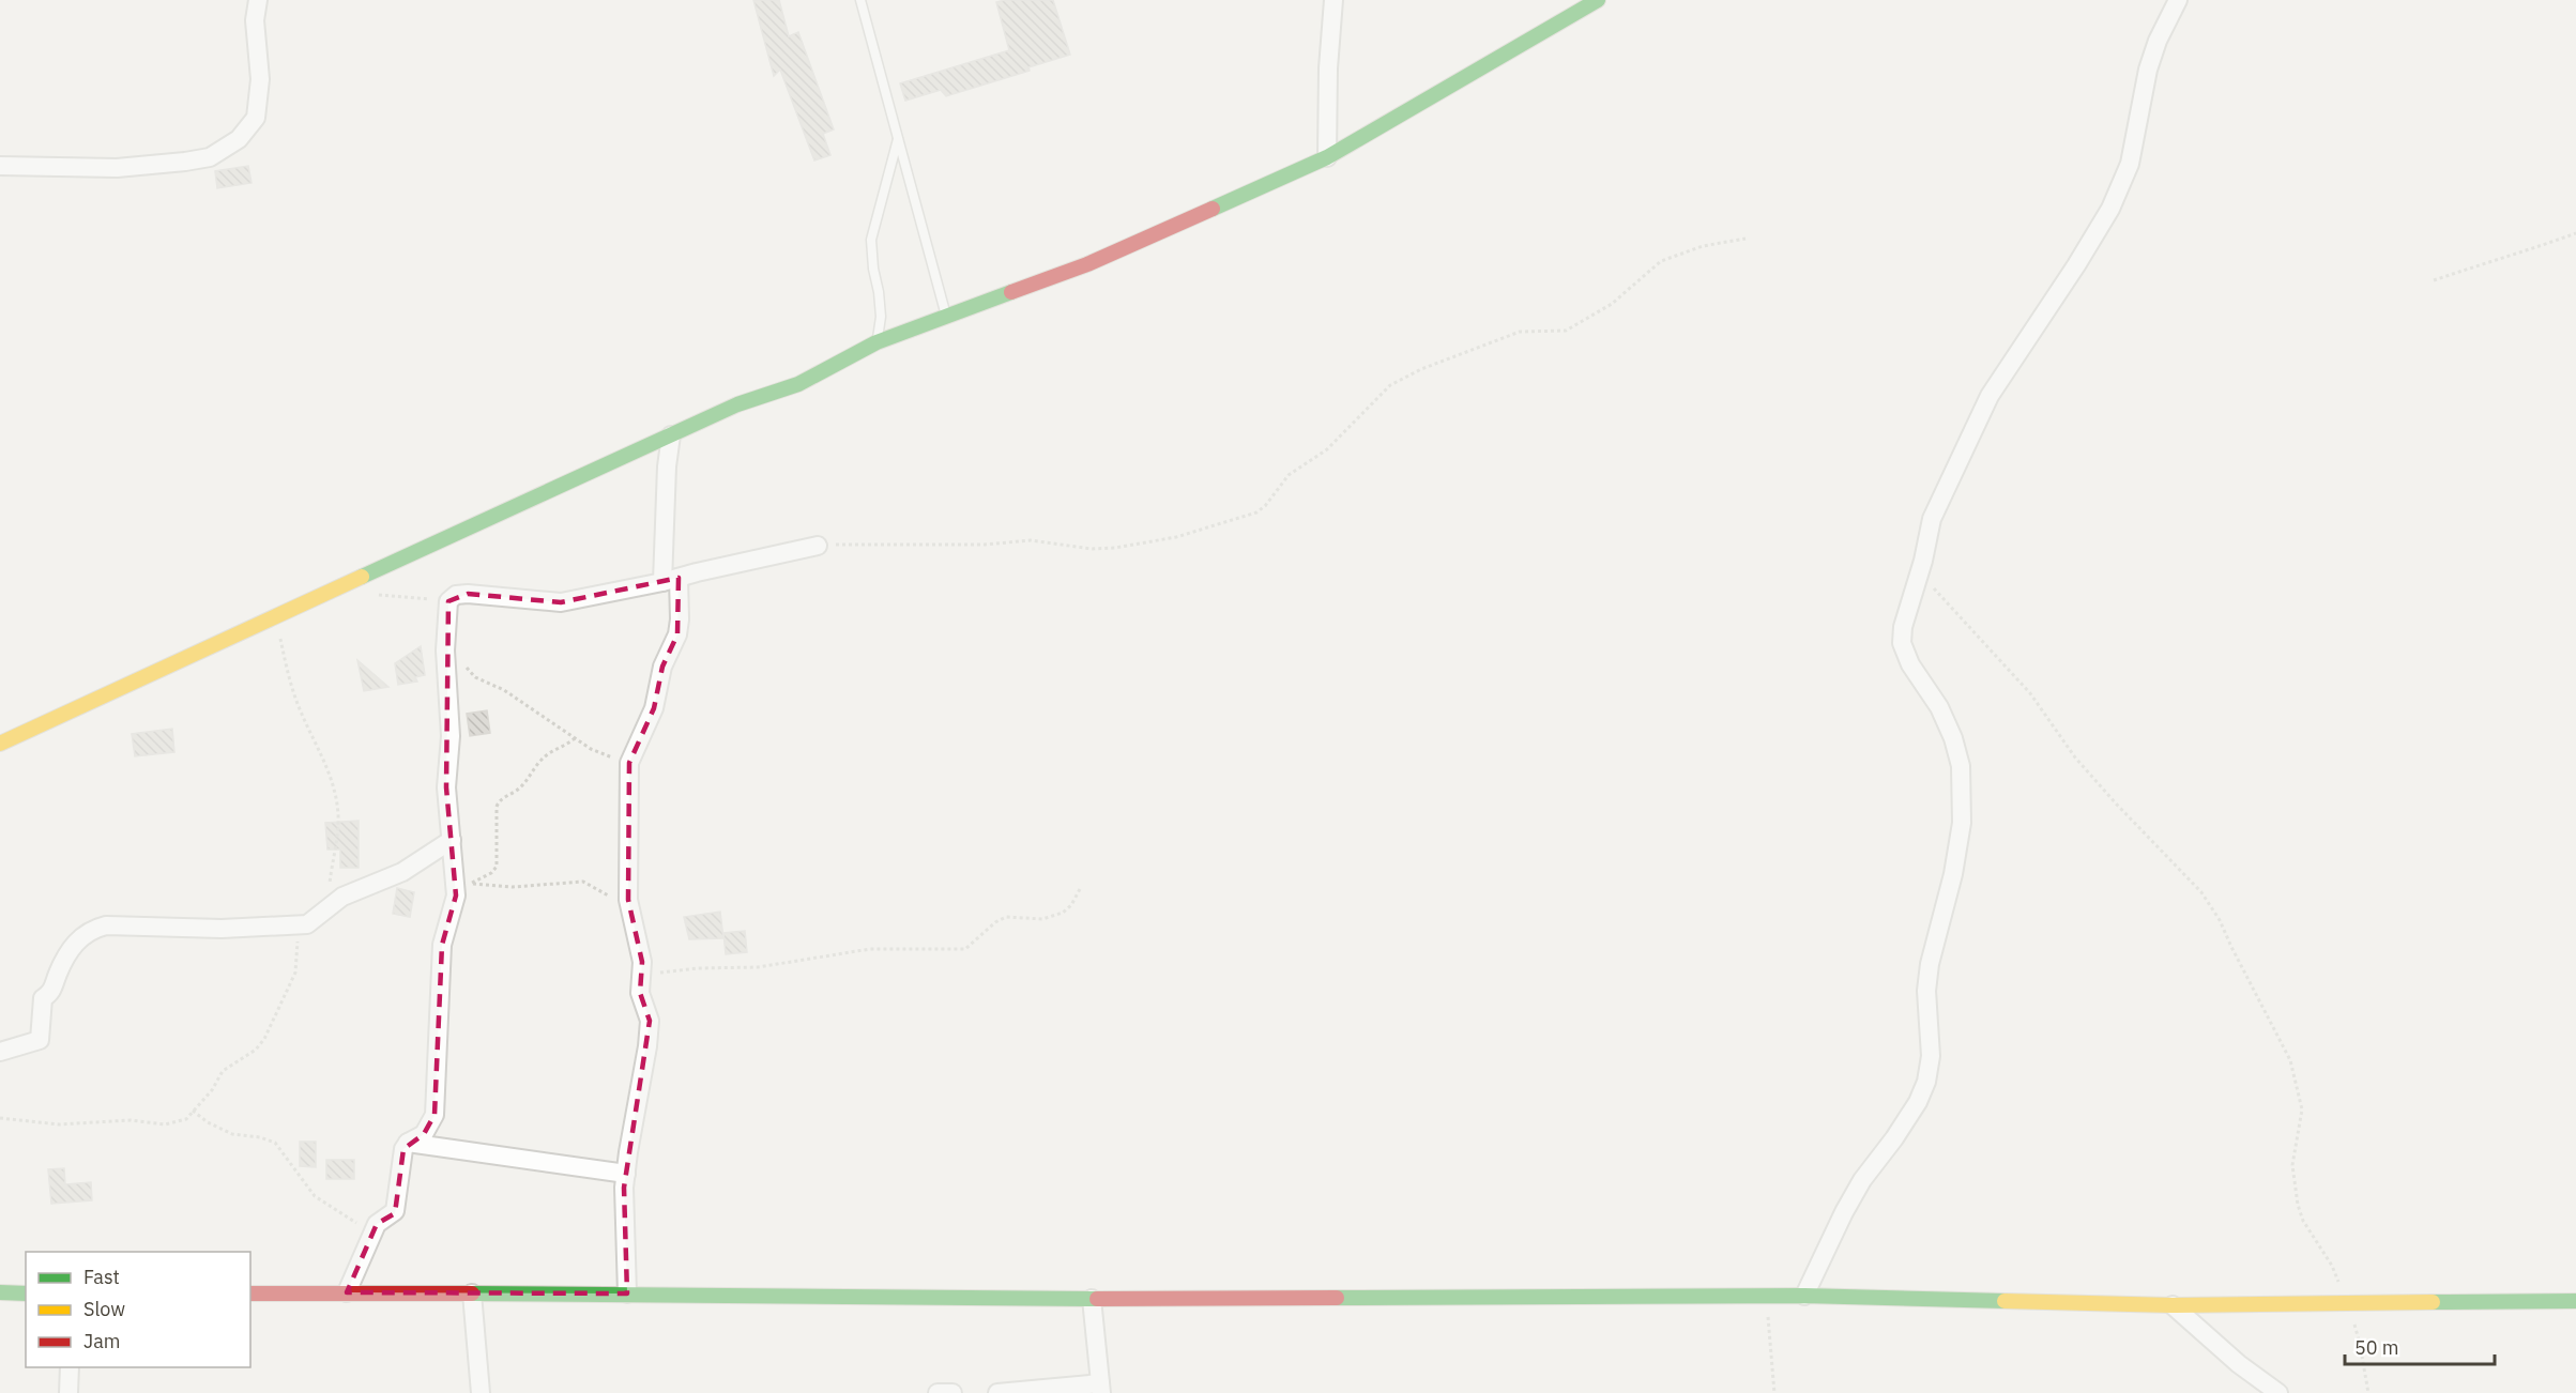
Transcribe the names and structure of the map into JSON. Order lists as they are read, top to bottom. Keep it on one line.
{"legend":["Fast","Slow","Jam"],"scale_bar":"50 m"}
